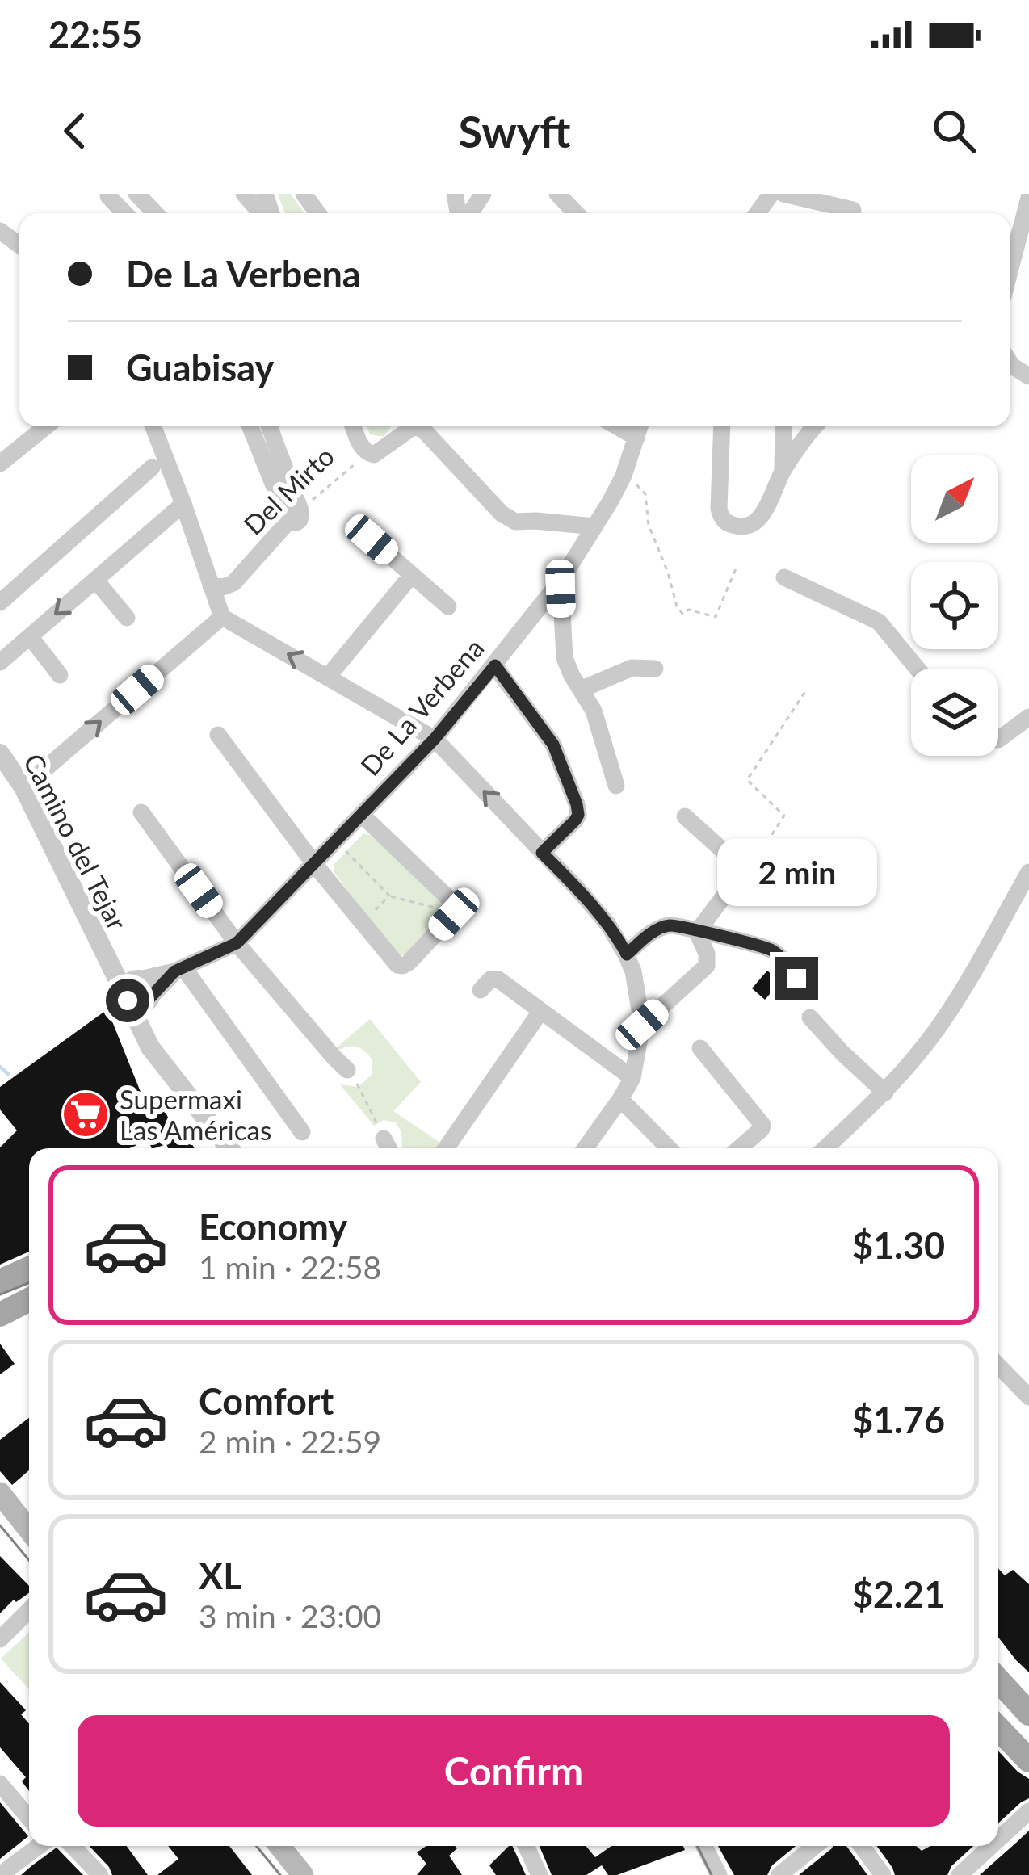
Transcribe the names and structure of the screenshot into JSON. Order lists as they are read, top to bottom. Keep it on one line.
{"streets":{"street":["Del Mirto","De La Verbena","Camino del Tejar"]},"crossings":[["Del Mirto","De La Verbena"],["De La Verbena","Camino del Tejar"]],"places":{"supermarket":["Supermaxi Las Américas"]},"north":"top right","page":{"status":"22:55","header":"Swyft","banner":["De La Verbena","Guabisay"],"bubble":"2 min","list":[{"name":"Economy","note":"1 min · 22:58","value":"$1.30"},{"name":"Comfort","note":"2 min · 22:59","value":"$1.76"},{"name":"XL","note":"3 min · 23:00","value":"$2.21"}],"buttons":"Confirm"}}
